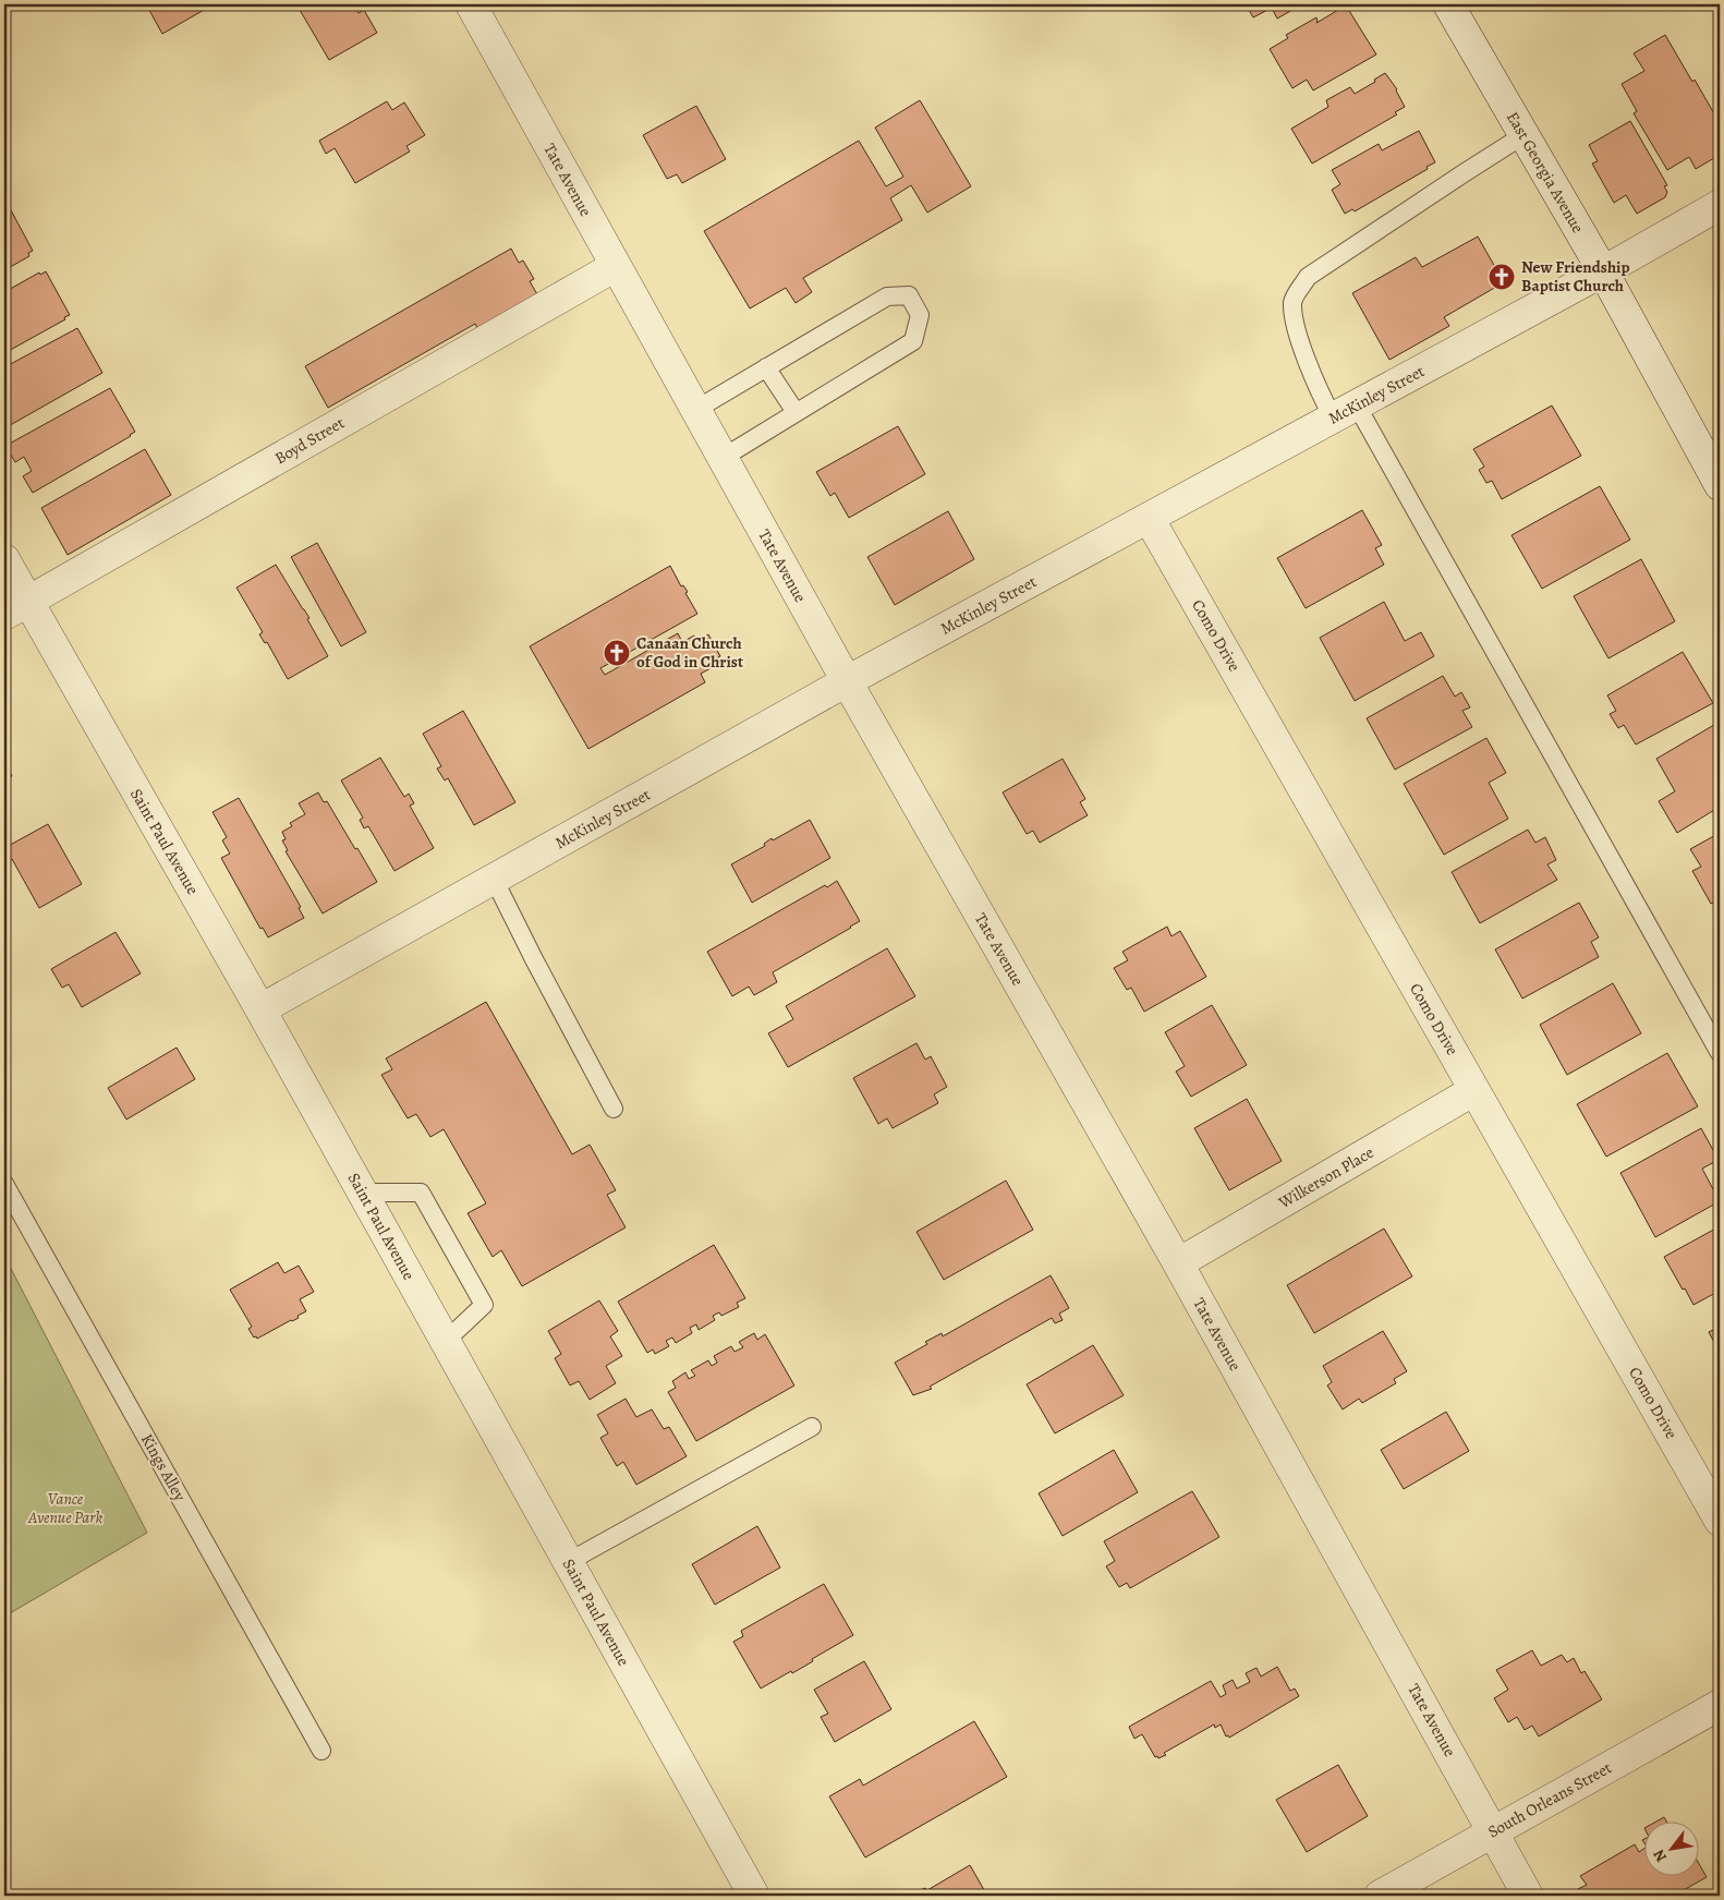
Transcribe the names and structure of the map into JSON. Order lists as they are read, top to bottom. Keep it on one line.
{"streets":{"street":["East Georgia Avenue","Tate Avenue","McKinley Street","Boyd Street","Como Drive","Saint Paul Avenue","Wilkerson Place","South Orleans Street"],"lane":["Kings Alley"]},"crossings":[["East Georgia Avenue","McKinley Street"],["Tate Avenue","McKinley Street"],["Tate Avenue","Boyd Street"],["Tate Avenue","Wilkerson Place"],["Tate Avenue","South Orleans Street"],["McKinley Street","Como Drive"],["McKinley Street","Saint Paul Avenue"],["Boyd Street","Saint Paul Avenue"],["Como Drive","Wilkerson Place"]],"parks":["Vance Avenue Park"],"places":{"church":["New Friendship Baptist Church","Canaan Church of God in Christ"]},"north":"bottom left"}
